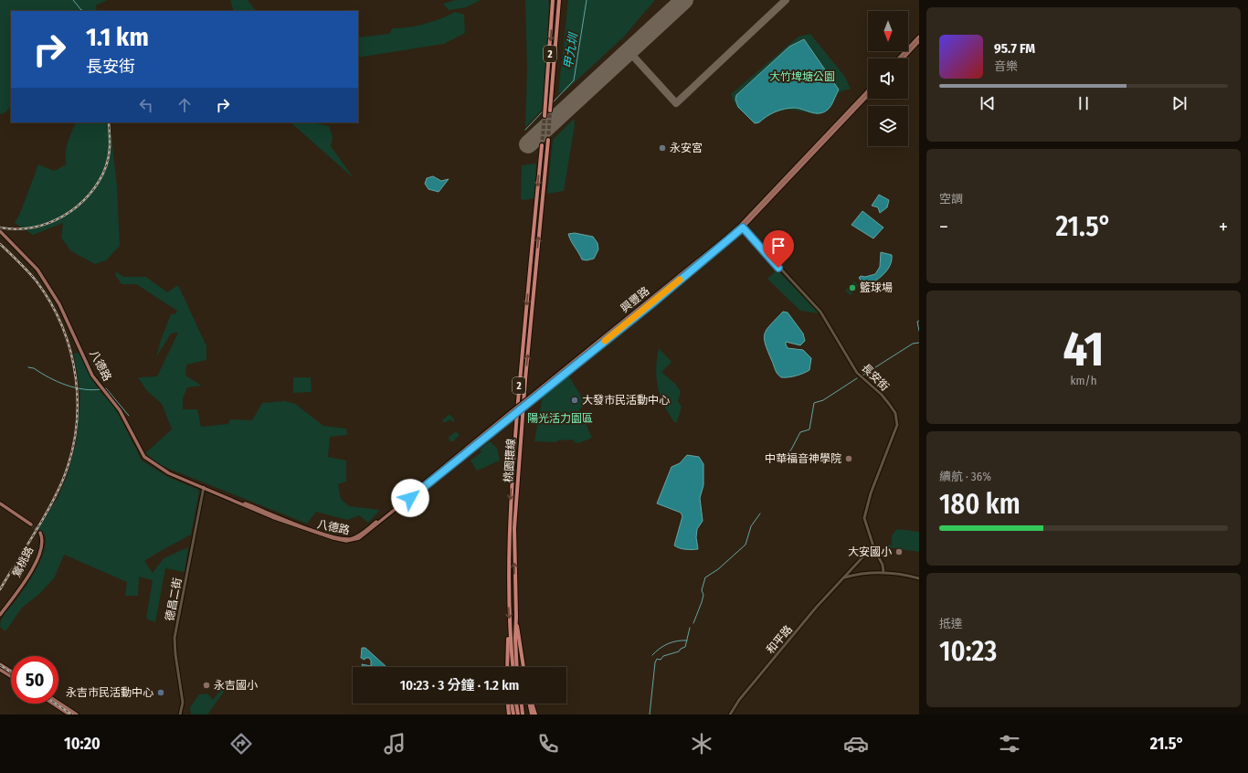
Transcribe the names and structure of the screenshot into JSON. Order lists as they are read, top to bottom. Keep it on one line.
{"streets":{"highway":["2","桃園環線"],"main road":["興豐路","八德路","鶯桃路"],"street":["長安街","德昌二街","和平路"]},"crossings":[["興豐路","八德路"],["興豐路","長安街"],["八德路","德昌二街"],["長安街","和平路"]],"water":["甲九圳"],"parks":["大竹埤塘公園","陽光活力園區"],"places":["永安宮","籃球場","大發市民活動中心","中華福音神學院","大安國小","永吉國小","永吉市民活動中心"],"north":"bottom","page":{"turn":["1.1 km","長安街"],"song":["95.7 FM","音樂"],"tile":["空調",["41","km/h"],["續航 · 36%","180 km"],["抵達","10:23"]],"heat":["−","21.5°","+"],"limit":"50","trip":"10:23 · 3 分鐘 · 1.2 km","tabs":["10:20","21.5°"]}}
